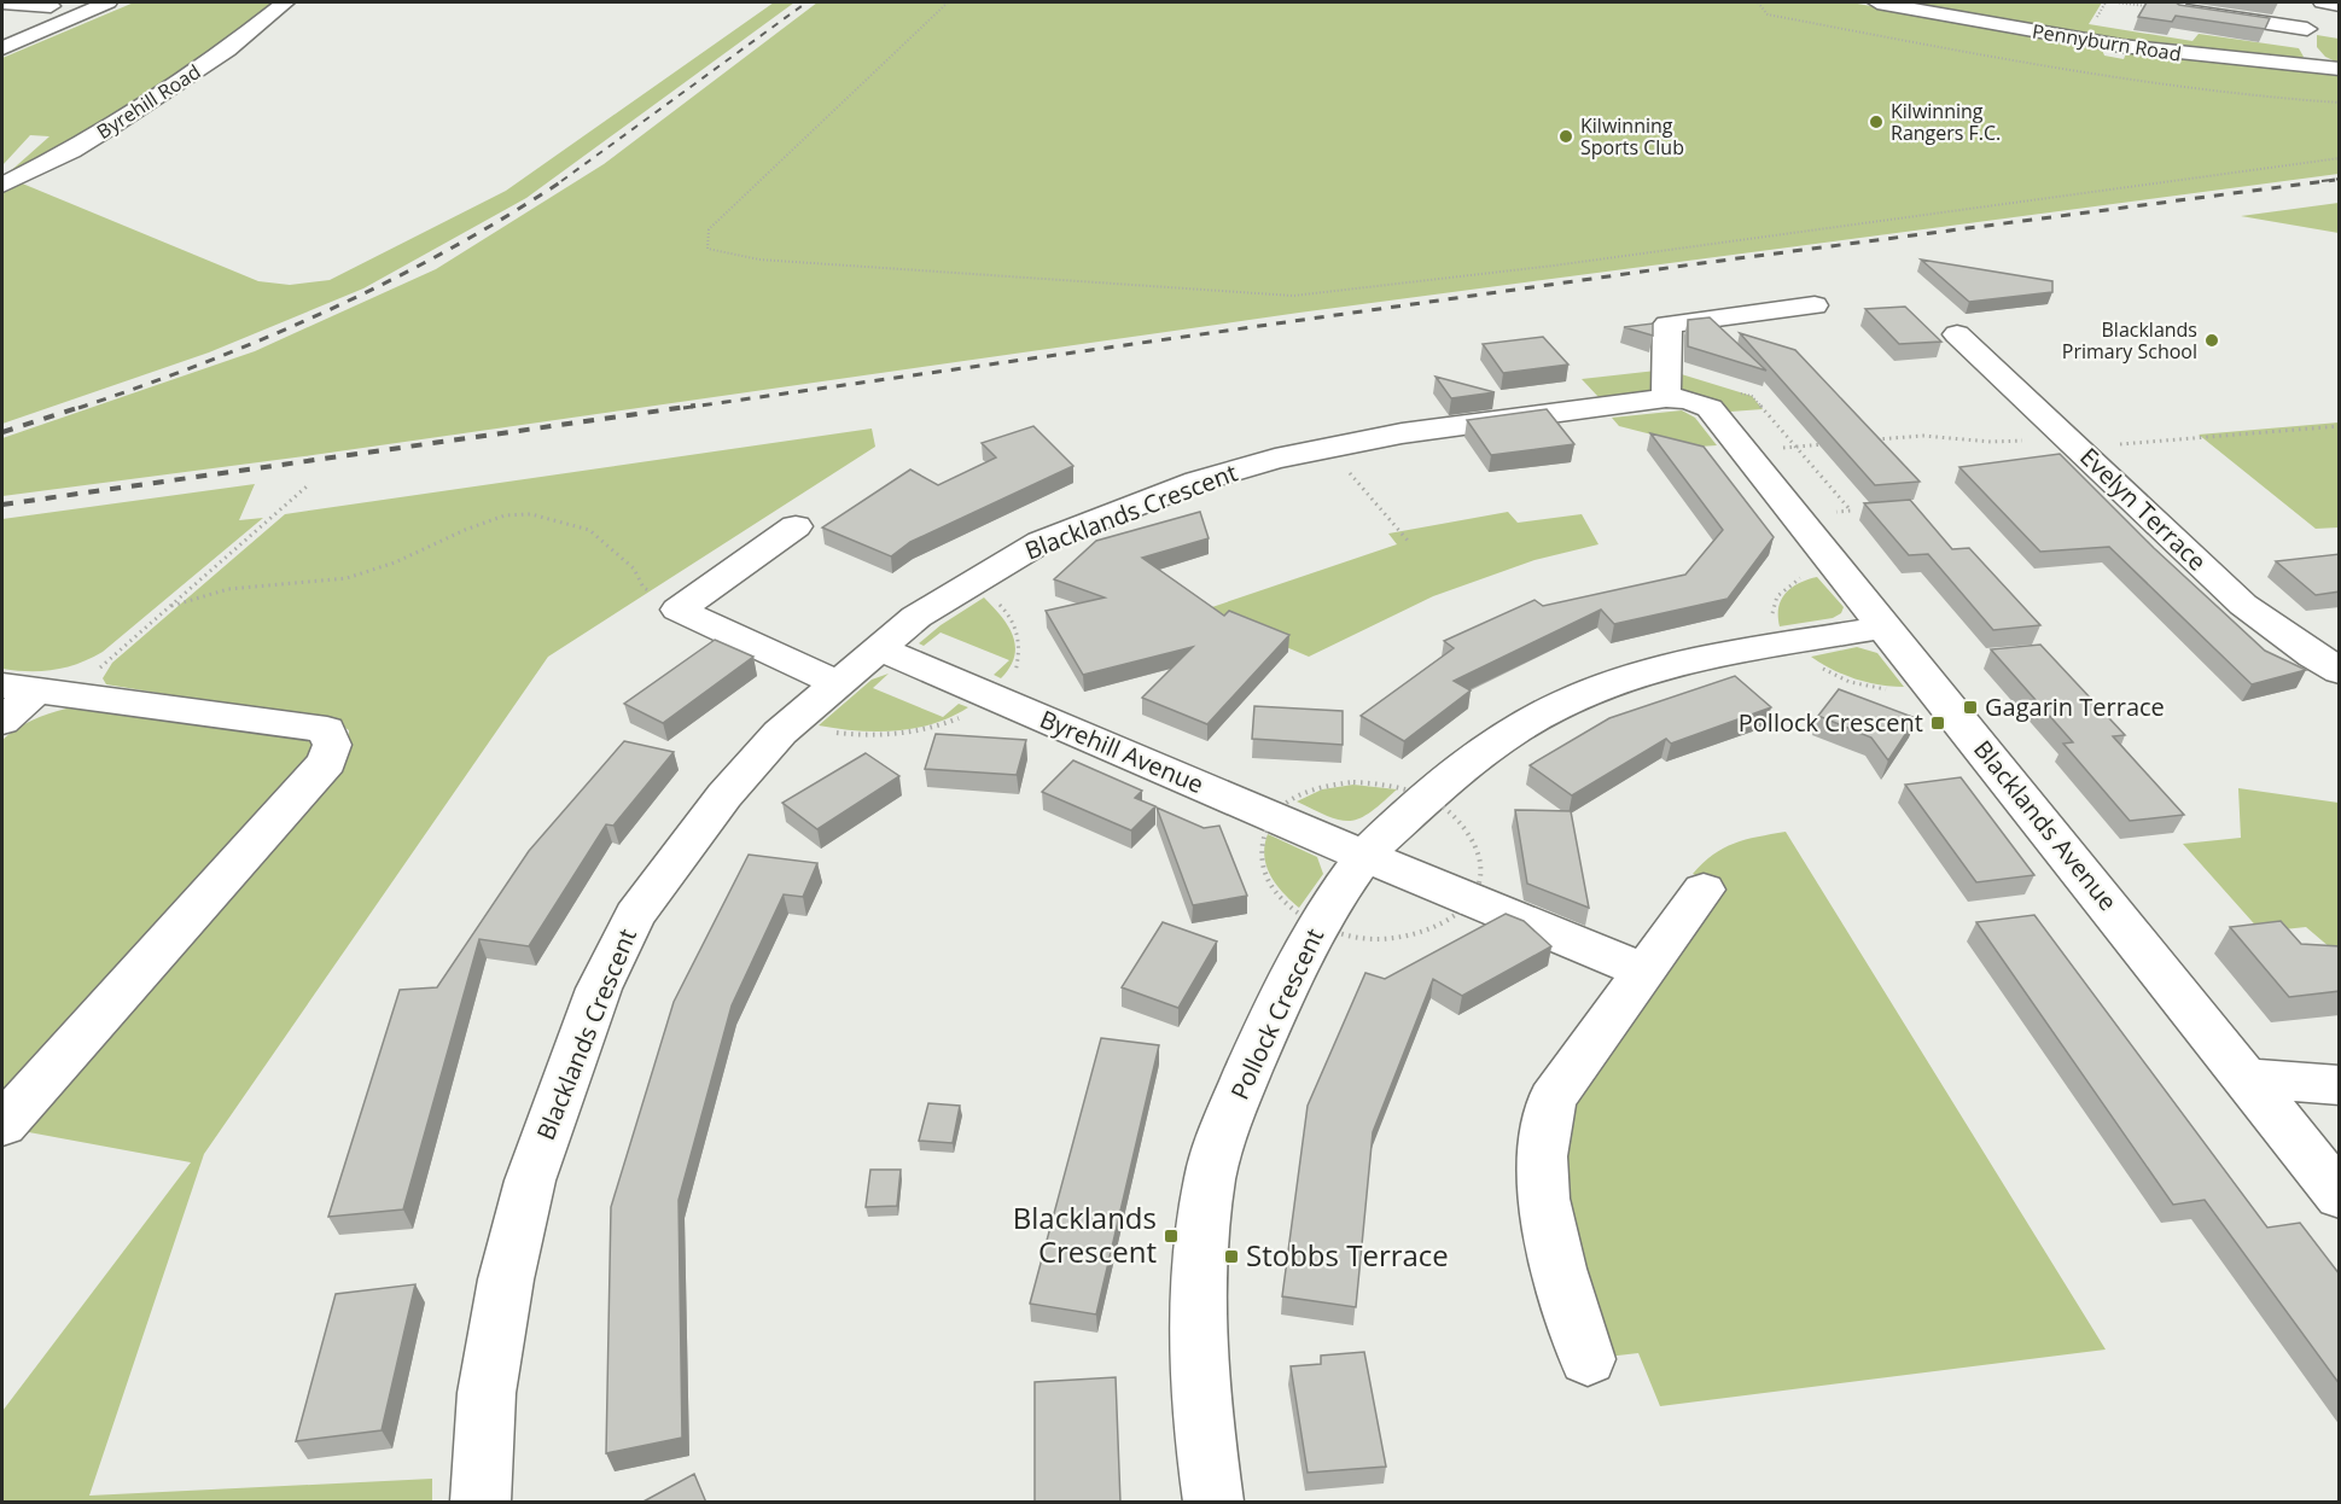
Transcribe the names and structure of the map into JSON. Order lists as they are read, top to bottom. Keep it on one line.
{"streets":{"main road":["Pennyburn Road","Byrehill Road","Evelyn Terrace","Blacklands Crescent","Byrehill Avenue","Blacklands Avenue","Pollock Crescent"]},"crossings":[["Blacklands Crescent","Byrehill Avenue"],["Blacklands Crescent","Blacklands Avenue"],["Byrehill Avenue","Pollock Crescent"],["Blacklands Avenue","Pollock Crescent"]],"places":{"other":["Kilwinning Rangers F.C.","Kilwinning Sports Club","Blacklands Primary School"],"transit":["Gagarin Terrace","Pollock Crescent","Blacklands Crescent","Stobbs Terrace"]}}
